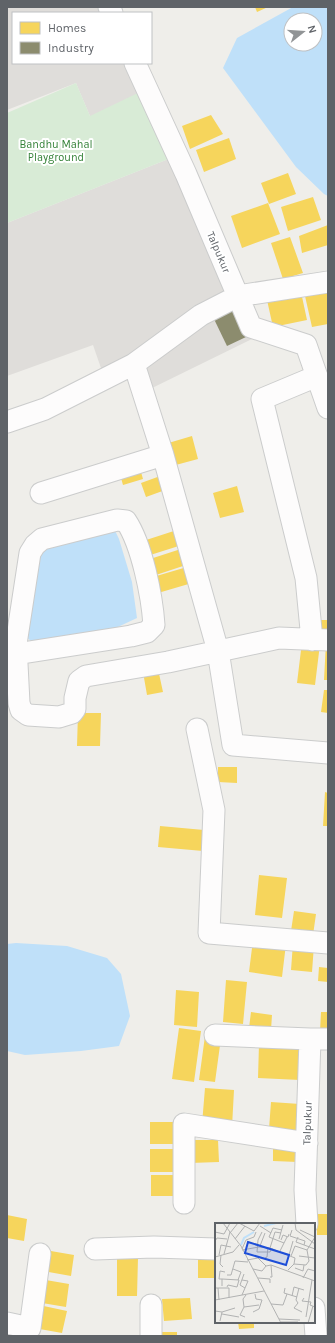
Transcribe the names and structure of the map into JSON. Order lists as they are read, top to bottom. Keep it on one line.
{"streets":{"street":["Talpukur"]},"parks":["Bandhu Mahal Playground"],"legend":["Homes","Industry"],"north":"right"}
